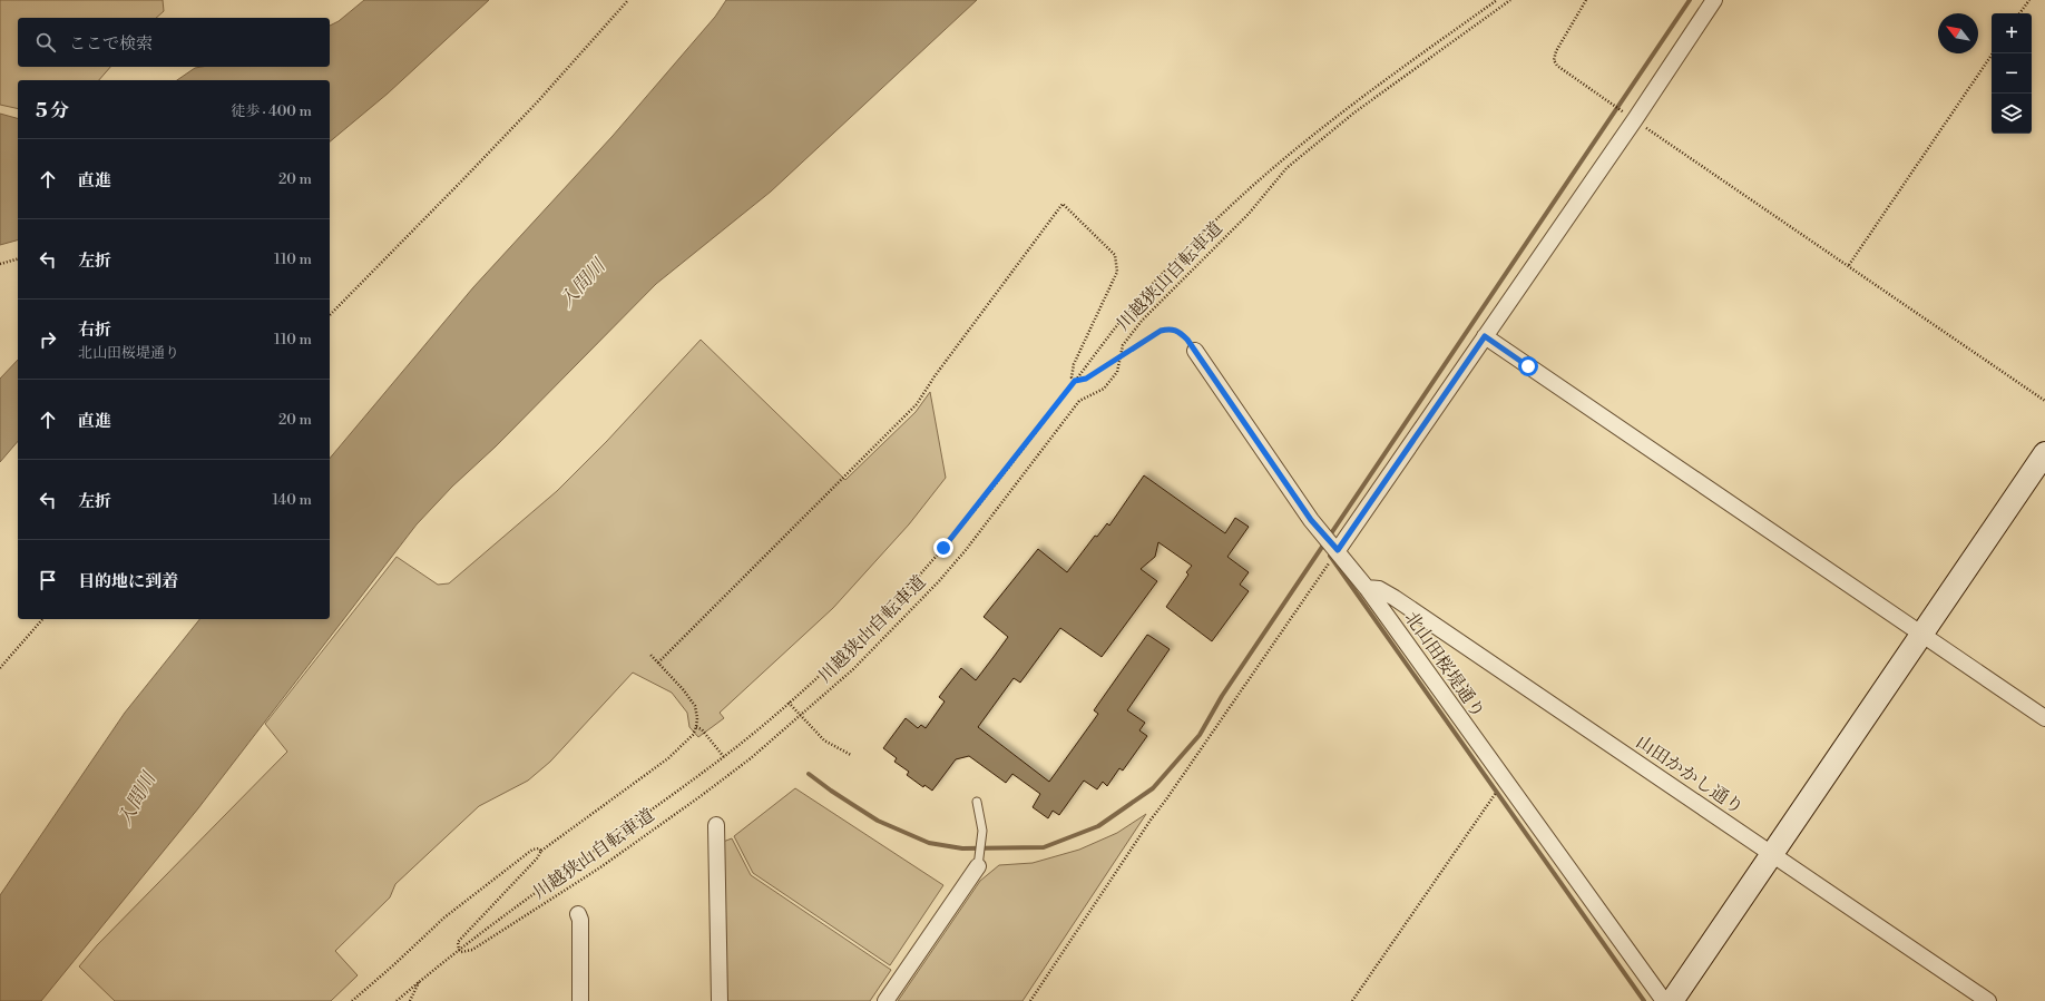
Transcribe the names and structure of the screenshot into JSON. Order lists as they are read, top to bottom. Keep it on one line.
{"streets":{"street":["北山田桜堤通り","山田かかし通り"],"path":["川越狭山自転車道"]},"crossings":[["北山田桜堤通り","山田かかし通り"]],"water":["入間川"],"north":"top left","page":{"map_buttons":["+","−"],"search":"ここで検索","heading":["5 分","徒歩 · 400 m"],"list":[["直進","20 m"],["左折","110 m"],["右折","北山田桜堤通り","110 m"],["直進","20 m"],["左折","140 m"],"目的地に到着"]}}
